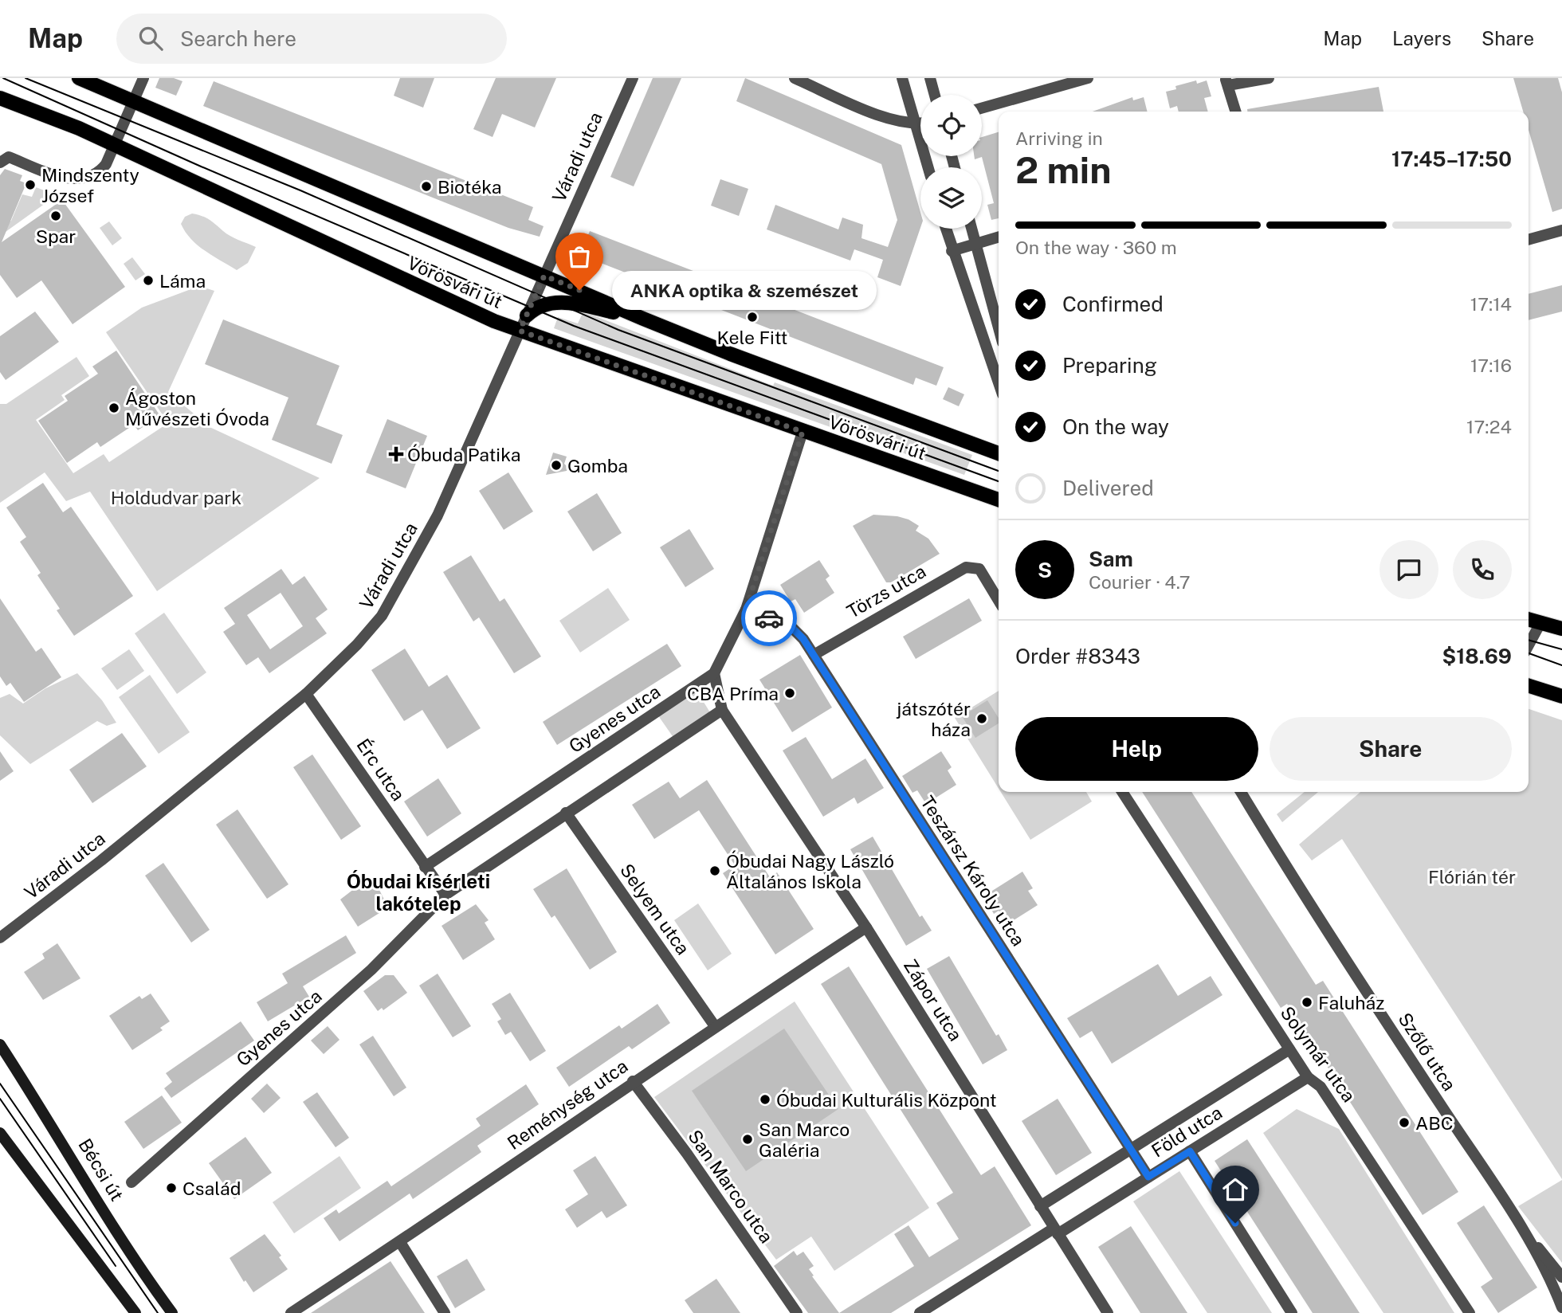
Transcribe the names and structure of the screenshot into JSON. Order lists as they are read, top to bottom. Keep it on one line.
{"streets":{"main road":["Vörösvári út","Bécsi út"],"street":["Váradi utca","Törzs utca","Gyenes utca","Érc utca","Teszársz Károly utca","Selyem utca","Zápor utca","Szőlő utca","Solymár utca","Reménység utca","Föld utca","San Marco utca"]},"crossings":[["Váradi utca","Vörösvári út"],["Váradi utca","Érc utca"],["Vörösvári út","Gyenes utca"],["Törzs utca","Teszársz Károly utca"],["Gyenes utca","Érc utca"],["Gyenes utca","Teszársz Károly utca"],["Gyenes utca","Selyem utca"],["Gyenes utca","Zápor utca"],["Teszársz Károly utca","Föld utca"],["Selyem utca","Reménység utca"],["Zápor utca","Reménység utca"],["Zápor utca","Föld utca"],["Solymár utca","Föld utca"],["Reménység utca","San Marco utca"]],"districts":["Óbudai kísérleti lakótelep"],"parks":["Holdudvar park","Flórián tér"],"places":{"other":["Mindszenty József","Biotéka","Spar","Láma","ANKA optika & szemészet","Kele Fitt","Ágoston Művészeti Óvoda","Gomba","CBA Príma","játszótér háza","Óbudai Nagy László Általános Iskola","Faluház","Óbudai Kulturális Központ","ABC","San Marco Galéria","Család"],"health":["Óbuda Patika"]},"page":{"header":"Map","search":"Search here","nav":["Map","Layers","Share"],"heading":["2 min","Arriving in","17:45–17:50"],"panel":["Sam","Courier · 4.7","Order #8343","$18.69"],"bar":"On the way · 360 m","bubble":"ANKA optika & szemészet","list":[["Confirmed","17:14"],["Preparing","17:16"],["On the way","17:24"],"Delivered"],"round":"S","buttons":["Help","Share"]}}
